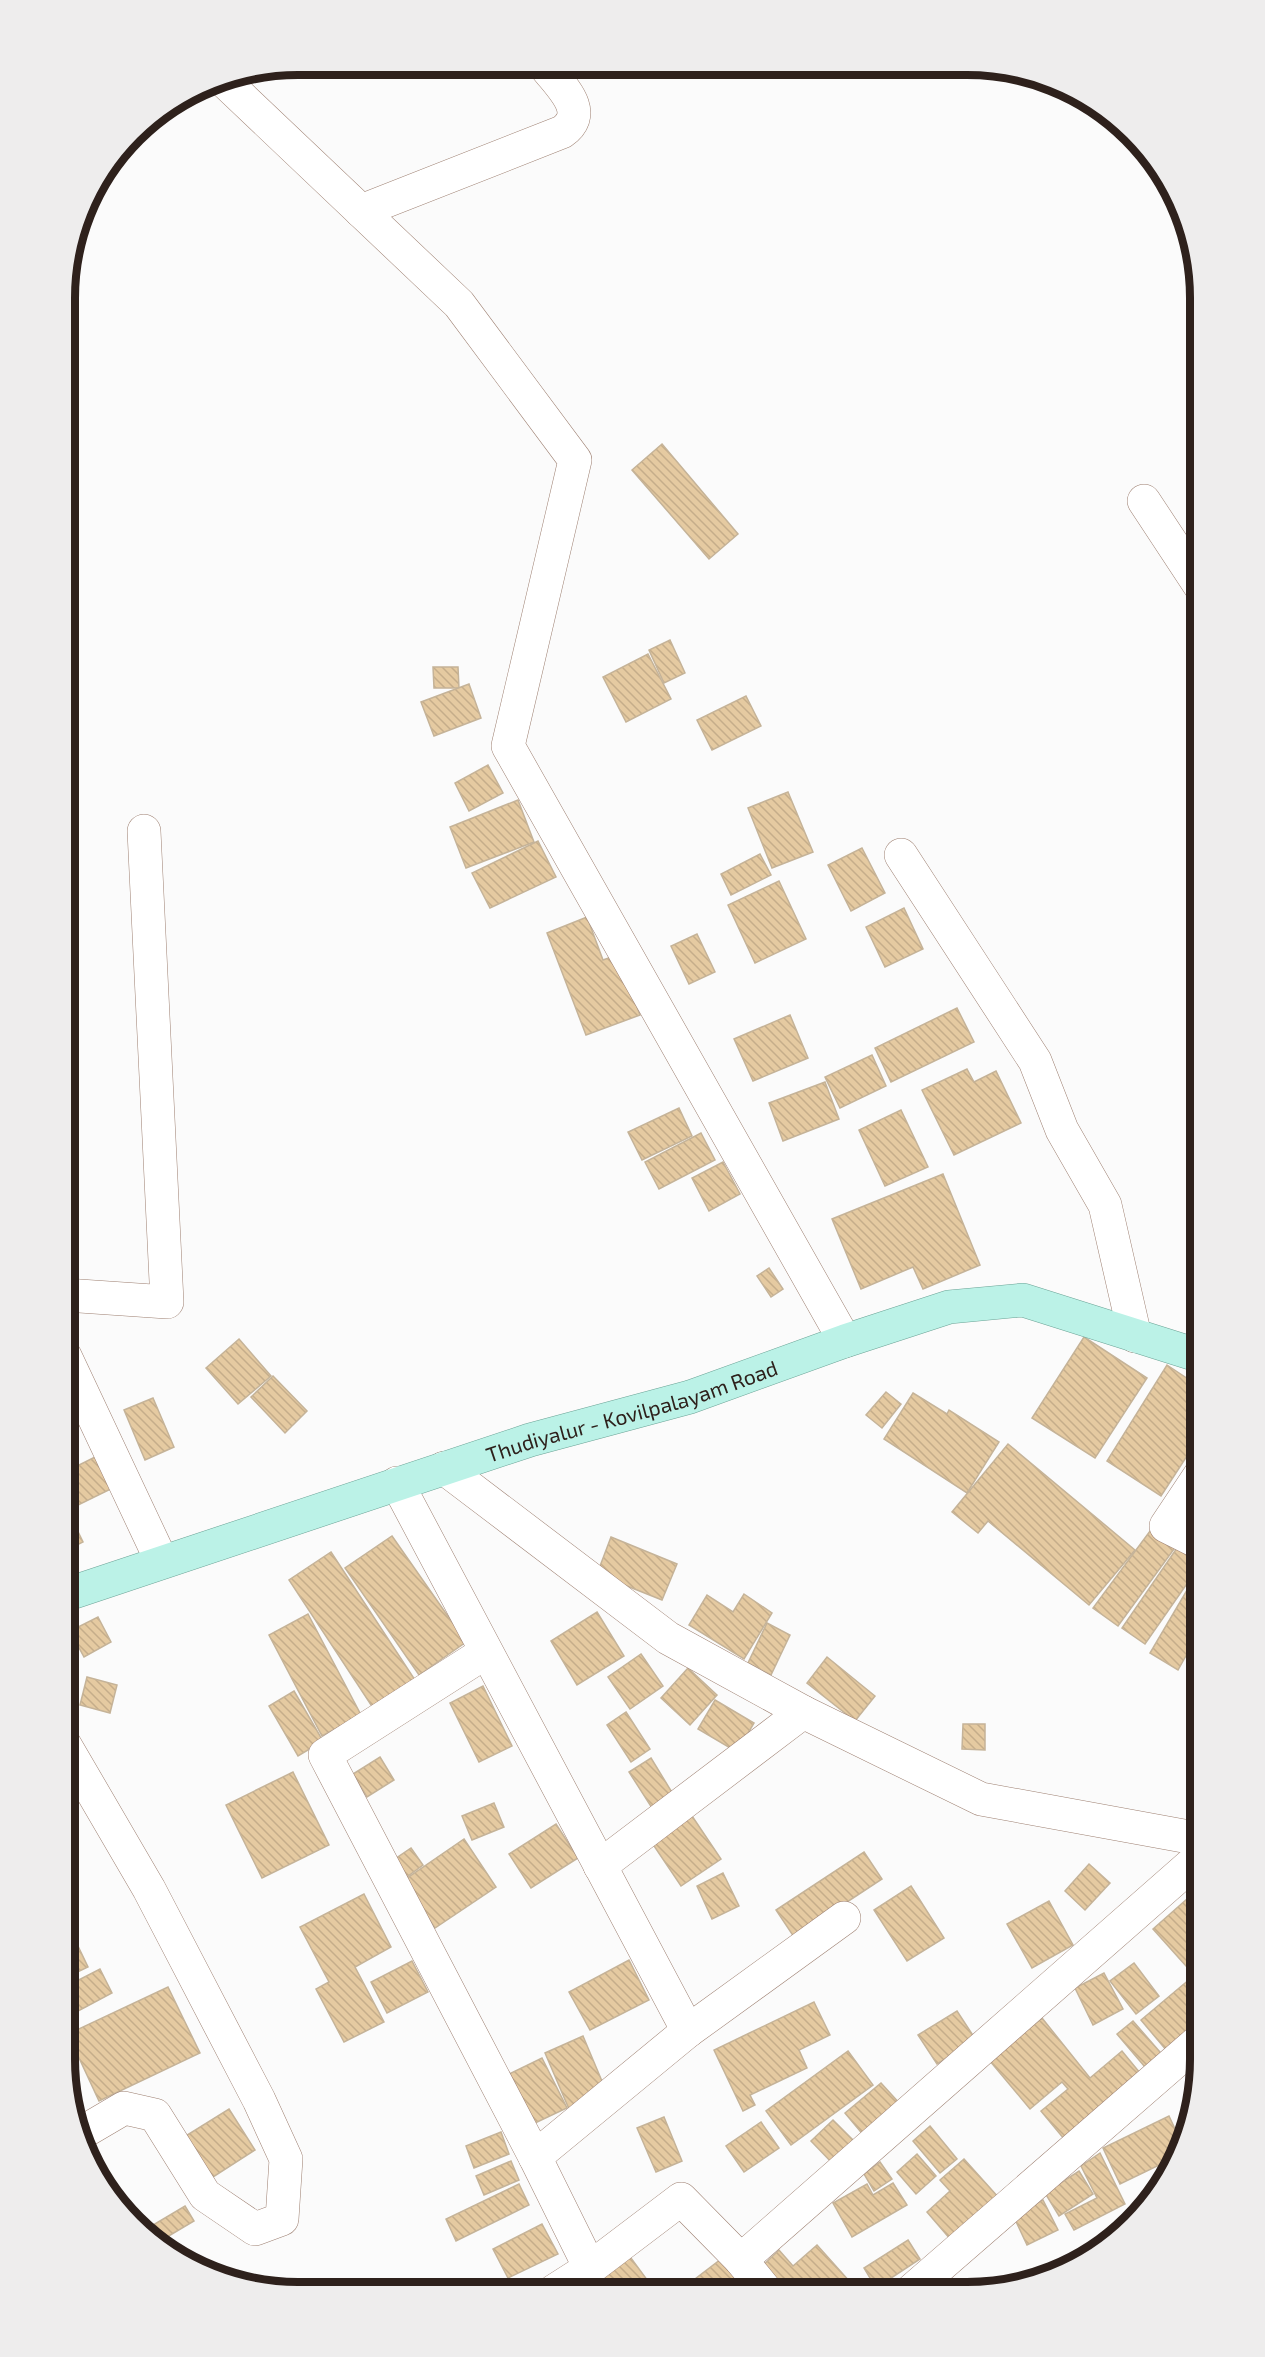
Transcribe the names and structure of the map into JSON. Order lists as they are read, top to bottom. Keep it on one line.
{"streets":{"main road":["Thudiyalur - Kovilpalayam Road"]}}
